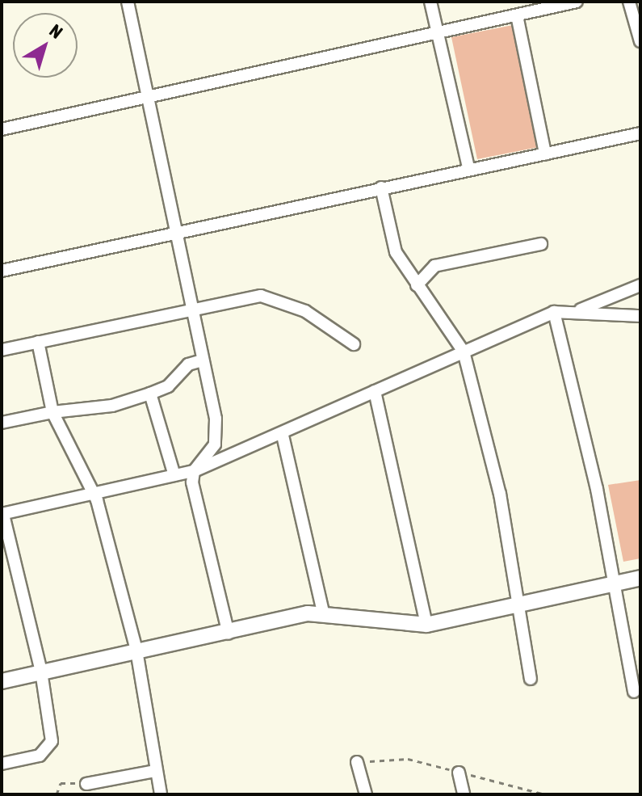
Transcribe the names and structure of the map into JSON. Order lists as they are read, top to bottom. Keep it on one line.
{"north":"top right"}
